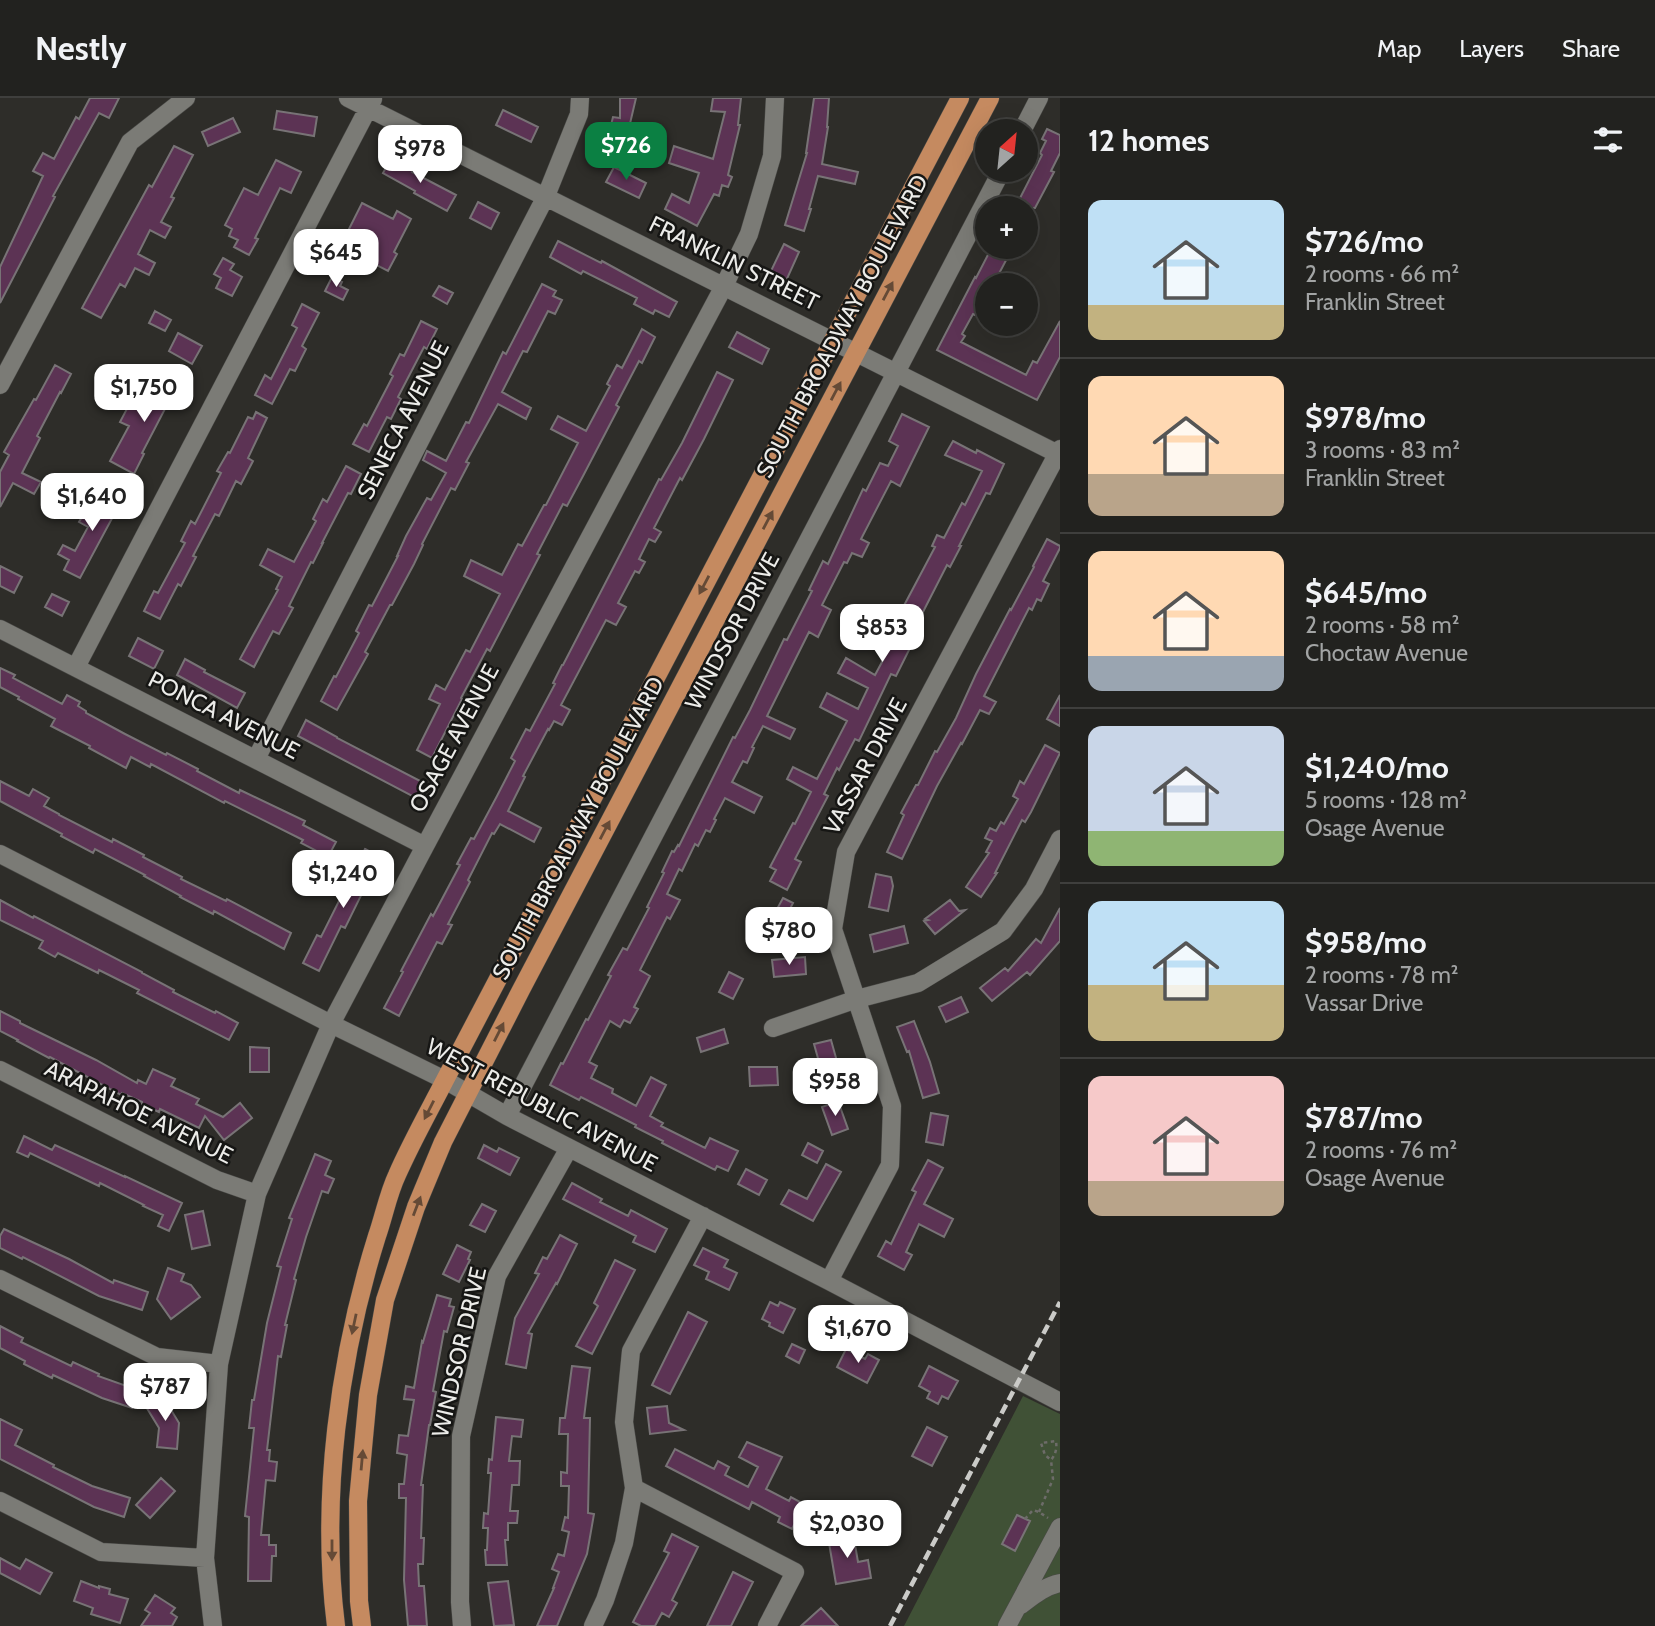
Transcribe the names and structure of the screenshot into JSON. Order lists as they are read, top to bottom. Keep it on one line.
{"streets":{"main road":["SOUTH BROADWAY BOULEVARD"],"street":["FRANKLIN STREET","SENECA AVENUE","WINDSOR DRIVE","PONCA AVENUE","OSAGE AVENUE","VASSAR DRIVE","WEST REPUBLIC AVENUE","ARAPAHOE AVENUE"]},"crossings":[["FRANKLIN STREET","SOUTH BROADWAY BOULEVARD"],["FRANKLIN STREET","SENECA AVENUE"],["FRANKLIN STREET","WINDSOR DRIVE"],["FRANKLIN STREET","OSAGE AVENUE"],["FRANKLIN STREET","VASSAR DRIVE"],["SOUTH BROADWAY BOULEVARD","WEST REPUBLIC AVENUE"],["SENECA AVENUE","PONCA AVENUE"],["WINDSOR DRIVE","WEST REPUBLIC AVENUE"],["PONCA AVENUE","OSAGE AVENUE"],["OSAGE AVENUE","WEST REPUBLIC AVENUE"],["OSAGE AVENUE","ARAPAHOE AVENUE"],["VASSAR DRIVE","WEST REPUBLIC AVENUE"]],"north":"top right","page":{"header":"Nestly","nav":["Map","Layers","Share"],"heading":"12 homes","map_buttons":["+","−"],"price":["$726","$978","$645","$1,750","$1,640","$853","$1,240","$780","$958","$1,670","$787","$2,030"],"list":[{"name":"$726/mo","note":"2 rooms · 66 m² · Franklin Street"},{"name":"$978/mo","note":"3 rooms · 83 m² · Franklin Street"},{"name":"$645/mo","note":"2 rooms · 58 m² · Choctaw Avenue"},{"name":"$1,240/mo","note":"5 rooms · 128 m² · Osage Avenue"},{"name":"$958/mo","note":"2 rooms · 78 m² · Vassar Drive"},{"name":"$787/mo","note":"2 rooms · 76 m² · Osage Avenue"}]}}
